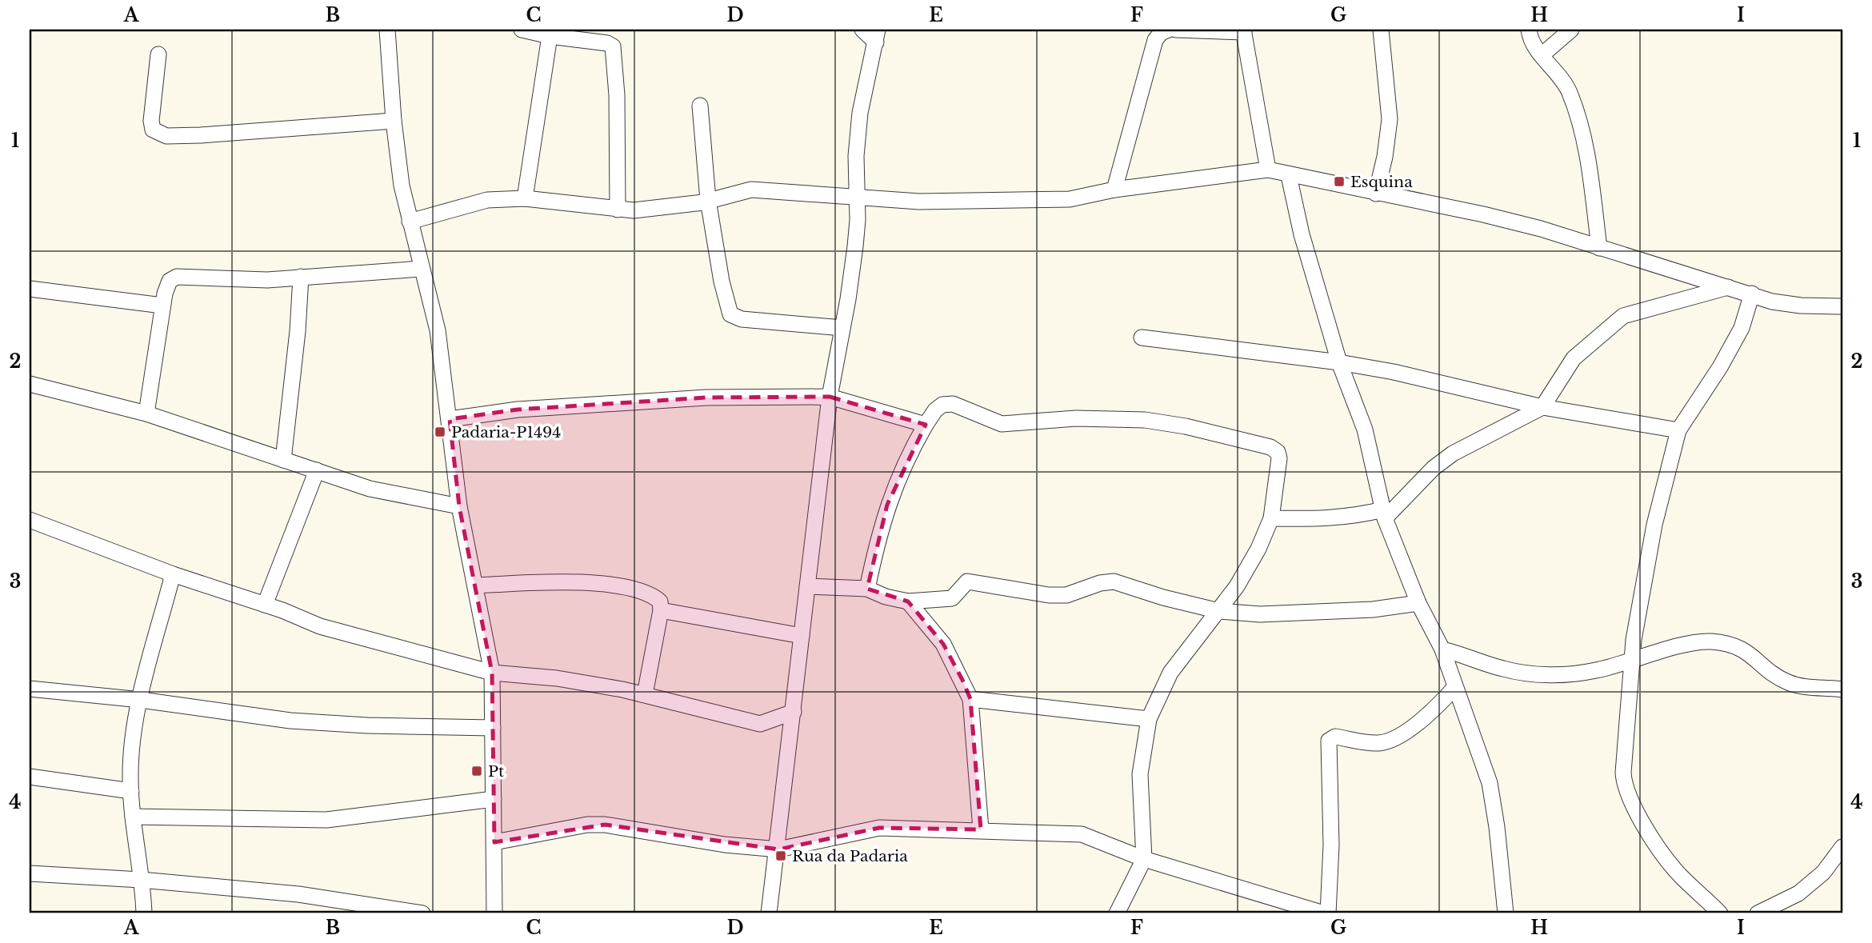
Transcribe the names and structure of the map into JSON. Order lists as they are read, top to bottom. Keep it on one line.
{"places":{"transit":["Esquina","Padaria-P1494","Pt","Rua da Padaria"]},"grid":{"columns":["A","B","C","D","E","F","G","H","I"],"rows":["1","2","3","4"]}}
